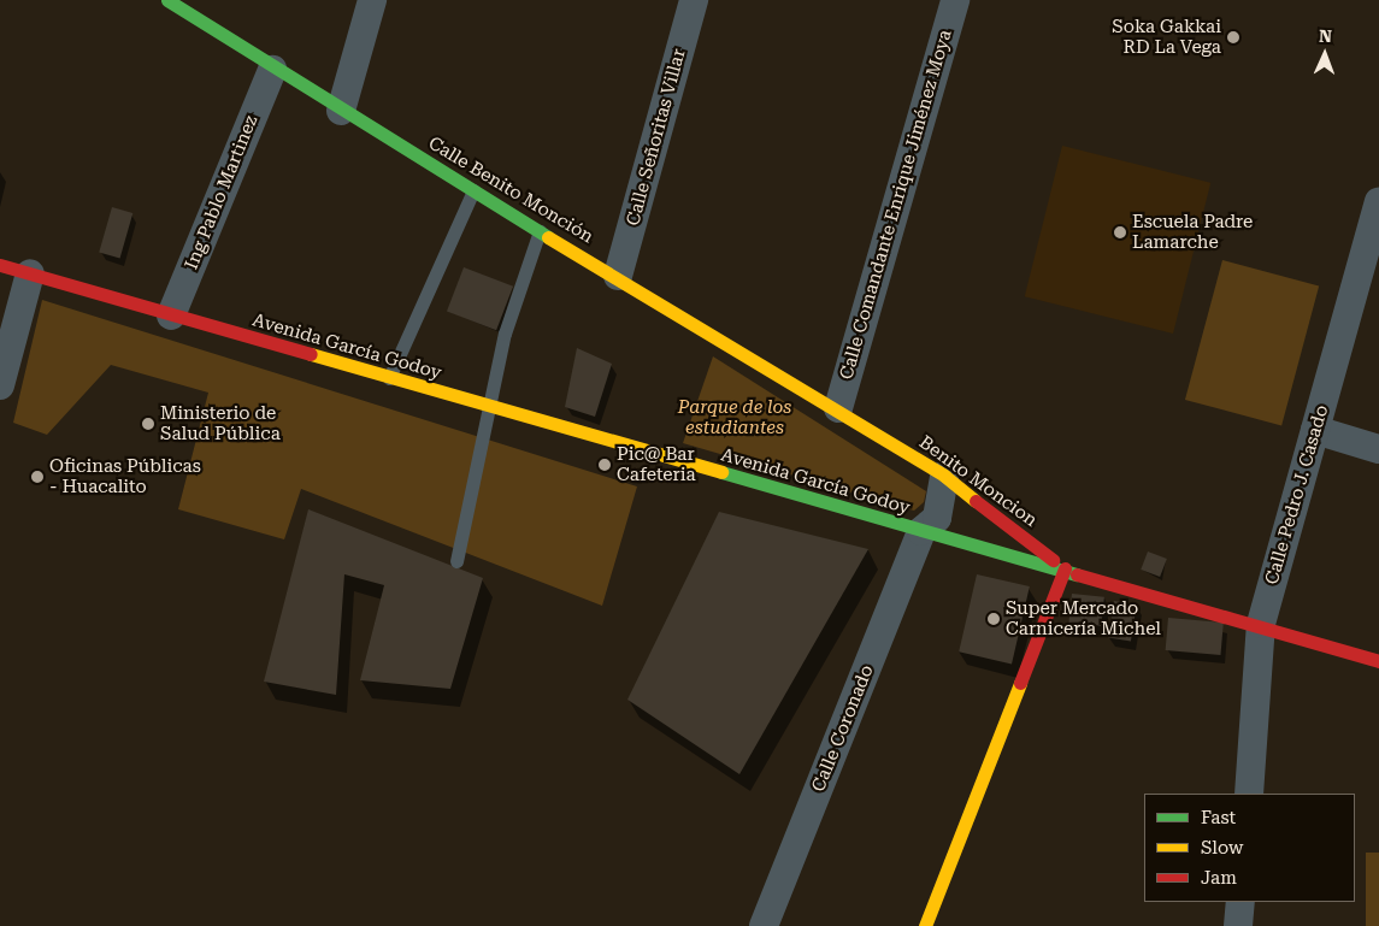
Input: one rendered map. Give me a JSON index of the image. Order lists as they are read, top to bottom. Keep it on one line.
{"streets":{"street":["Calle Señoritas Villar","Calle Benito Monción","Ing Pablo Martinez","Calle Comandante Enrique Jiménez Moya","Avenida García Godoy","Benito Moncion","Calle Pedro J. Casado","Calle Coronado"]},"crossings":[["Calle Señoritas Villar","Calle Benito Monción"],["Calle Benito Monción","Ing Pablo Martinez"],["Calle Benito Monción","Calle Comandante Enrique Jiménez Moya"],["Calle Benito Monción","Benito Moncion"],["Ing Pablo Martinez","Avenida García Godoy"],["Calle Comandante Enrique Jiménez Moya","Benito Moncion"],["Avenida García Godoy","Benito Moncion"],["Avenida García Godoy","Calle Pedro J. Casado"],["Avenida García Godoy","Calle Coronado"],["Benito Moncion","Calle Coronado"]],"parks":["Parque de los estudiantes"],"places":["Soka Gakkai RD La Vega","Escuela Padre Lamarche","Ministerio de Salud Pública","Pic@ Bar Cafeteria","Oficinas Públicas - Huacalito","Super Mercado Carnicería Michel"],"legend":["Fast","Slow","Jam"],"north":"top"}
